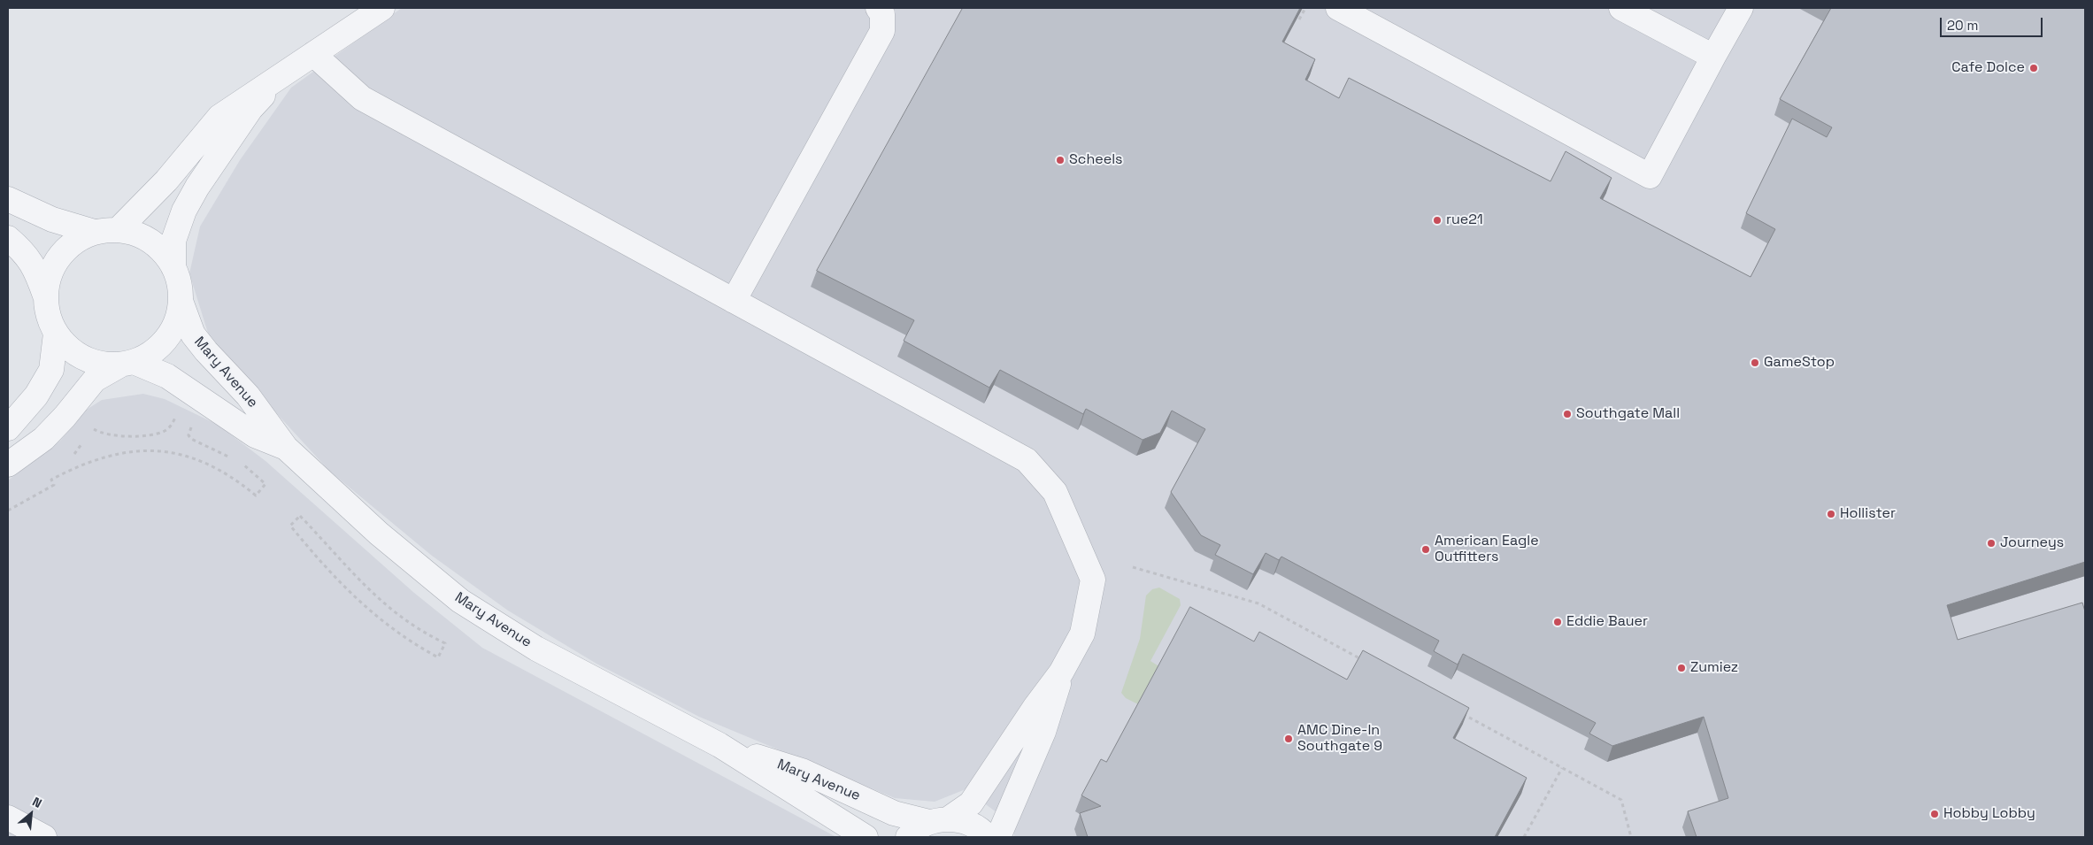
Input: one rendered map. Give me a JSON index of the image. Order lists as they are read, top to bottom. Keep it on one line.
{"streets":{"street":["Mary Avenue"]},"places":["Cafe Dolce","Scheels","rue21","GameStop","Southgate Mall","Hollister","Journeys","American Eagle Outfitters","Eddie Bauer","Zumiez","AMC Dine-In Southgate 9","Hobby Lobby"],"scale_bar":"20 m","north":"top right"}
